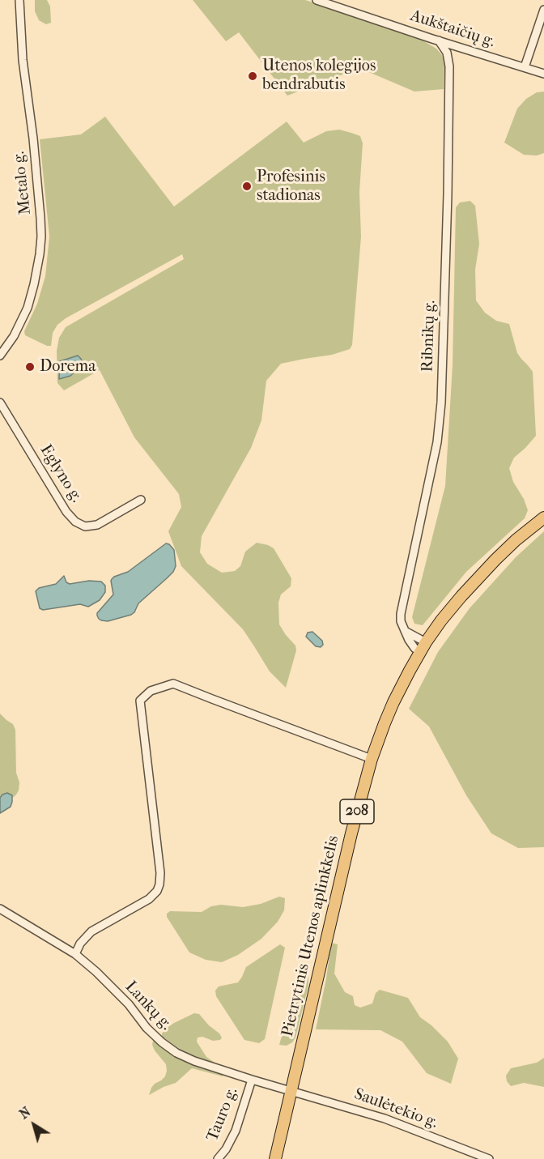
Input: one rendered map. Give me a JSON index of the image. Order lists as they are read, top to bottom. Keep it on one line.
{"streets":{"highway":["208","Pietrytinis Utenos aplinkkelis"],"street":["Aukštaičių g.","Metalo g.","Ribnikų g.","Eglyno g.","Lankų g.","Saulėtekio g.","Tauro g."]},"crossings":[["Aukštaičių g.","Ribnikų g."],["Pietrytinis Utenos aplinkkelis","Lankų g."],["Pietrytinis Utenos aplinkkelis","Saulėtekio g."],["Lankų g.","Saulėtekio g."],["Lankų g.","Tauro g."]],"places":["Utenos kolegijos bendrabutis","Profesinis stadionas","Dorema"],"north":"top left"}
